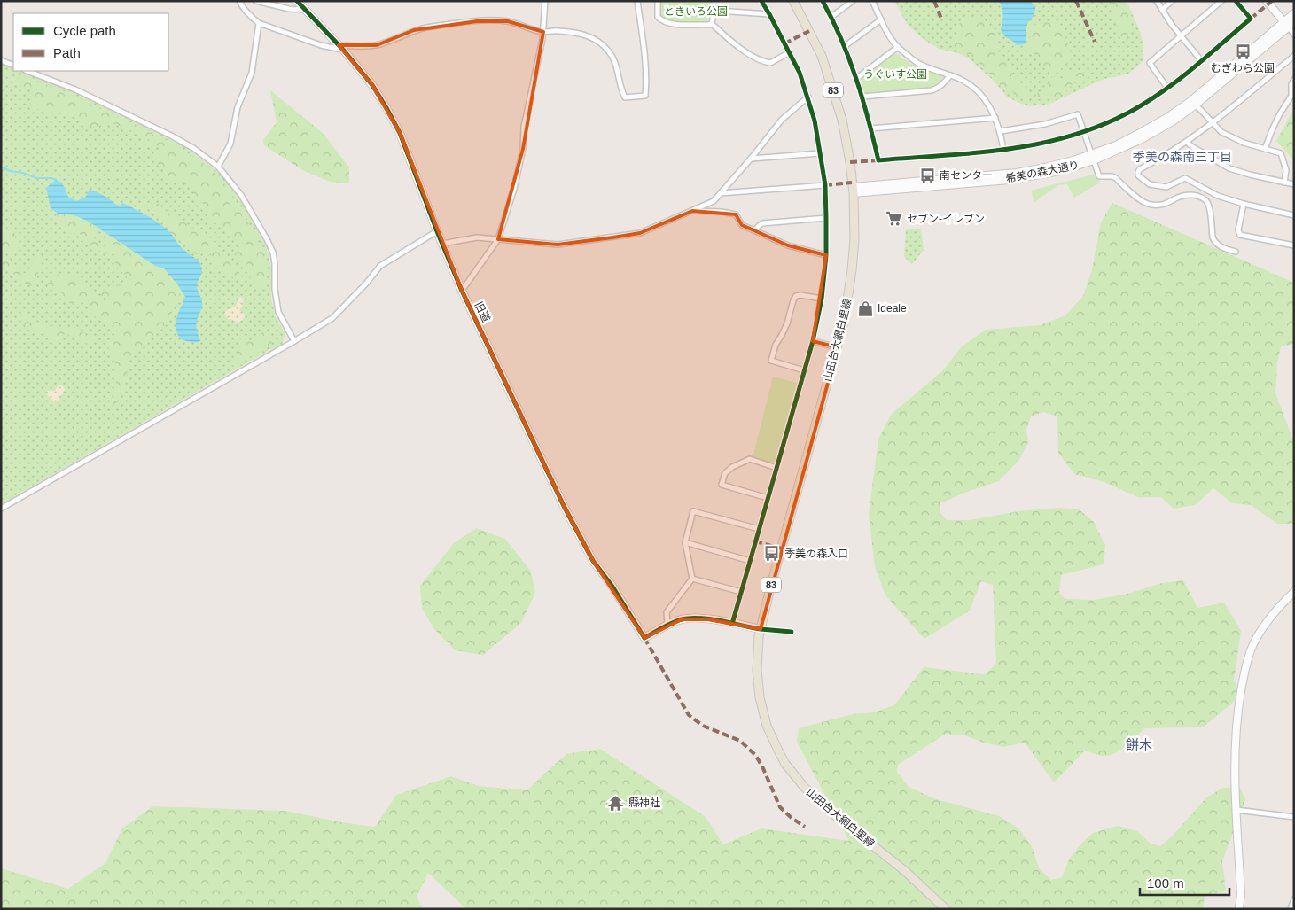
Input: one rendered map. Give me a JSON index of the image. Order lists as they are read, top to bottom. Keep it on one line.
{"streets":{"main road":["83","山田台大網白里線"],"street":["希美の森大通り","旧道"]},"crossings":[["希美の森大通り","山田台大網白里線"]],"districts":["季美の森南三丁目","餅木"],"parks":["ときいろ公園","うぐいす公園"],"places":{"bus stop":["むぎわら公園","南センター","季美の森入口"],"supermarket":["セブン-イレブン"],"shop":["Ideale"],"temple":["縣神社"]},"legend":["Cycle path","Path"],"scale_bar":"100 m"}
